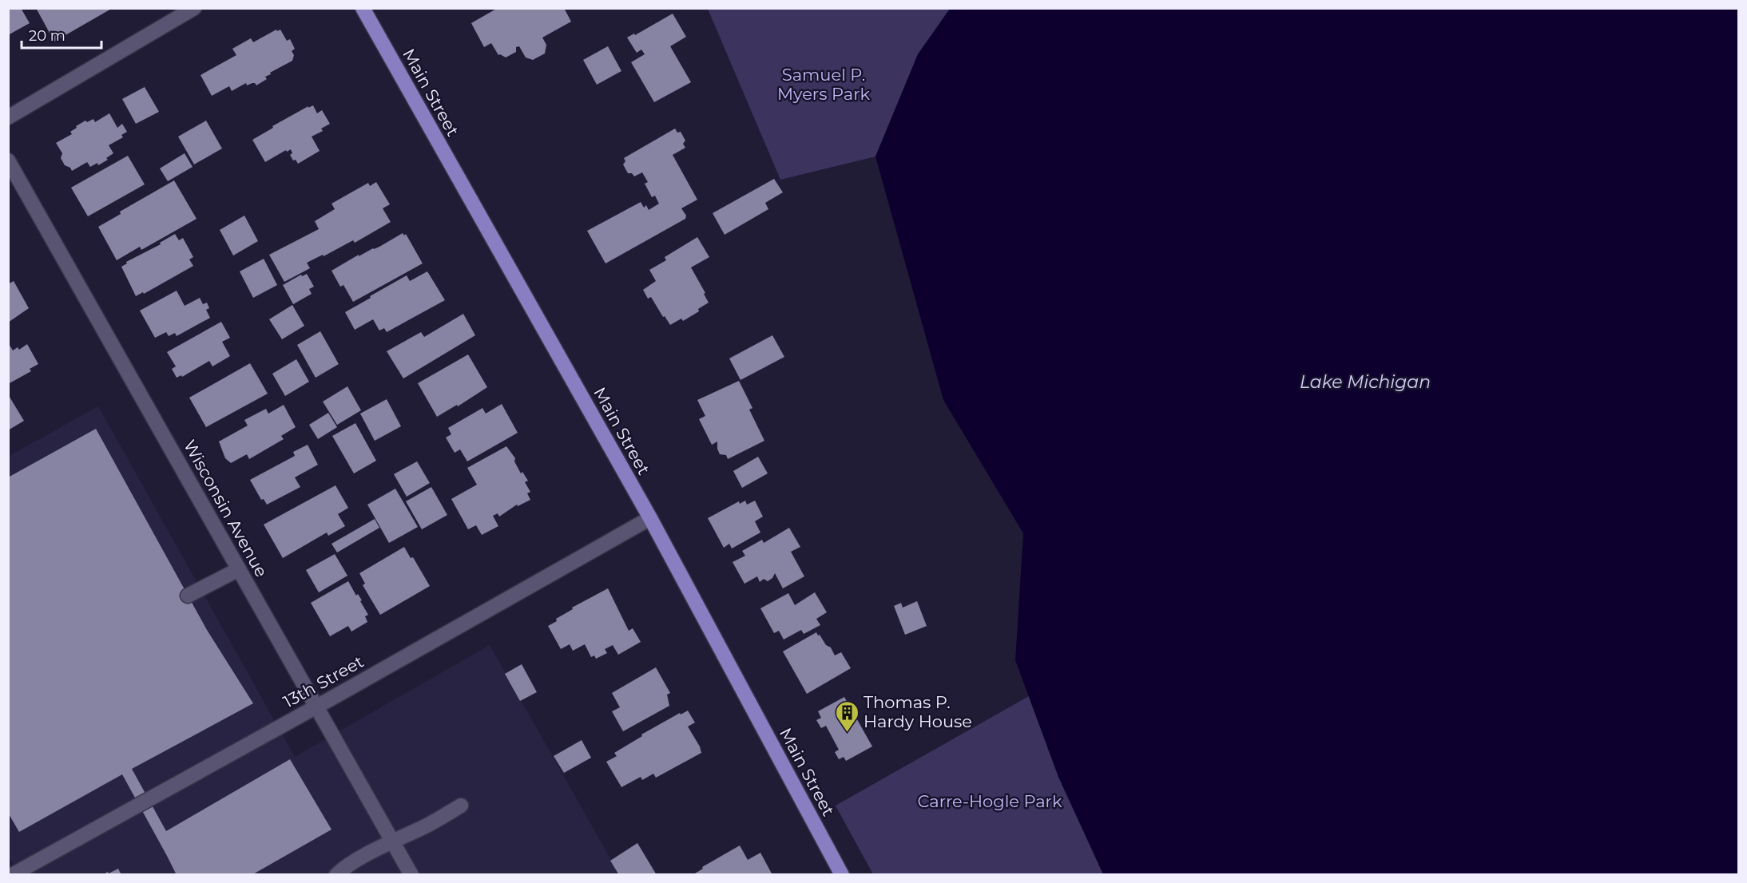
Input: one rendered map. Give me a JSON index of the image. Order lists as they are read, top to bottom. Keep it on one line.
{"streets":{"main road":["Main Street"],"street":["Wisconsin Avenue","13th Street"]},"crossings":[["Main Street","13th Street"],["Wisconsin Avenue","13th Street"]],"water":["Lake Michigan"],"parks":["Samuel P. Myers Park","Carre-Hogle Park"],"places":{"building":["Thomas P. Hardy House"]},"scale_bar":"20 m"}
